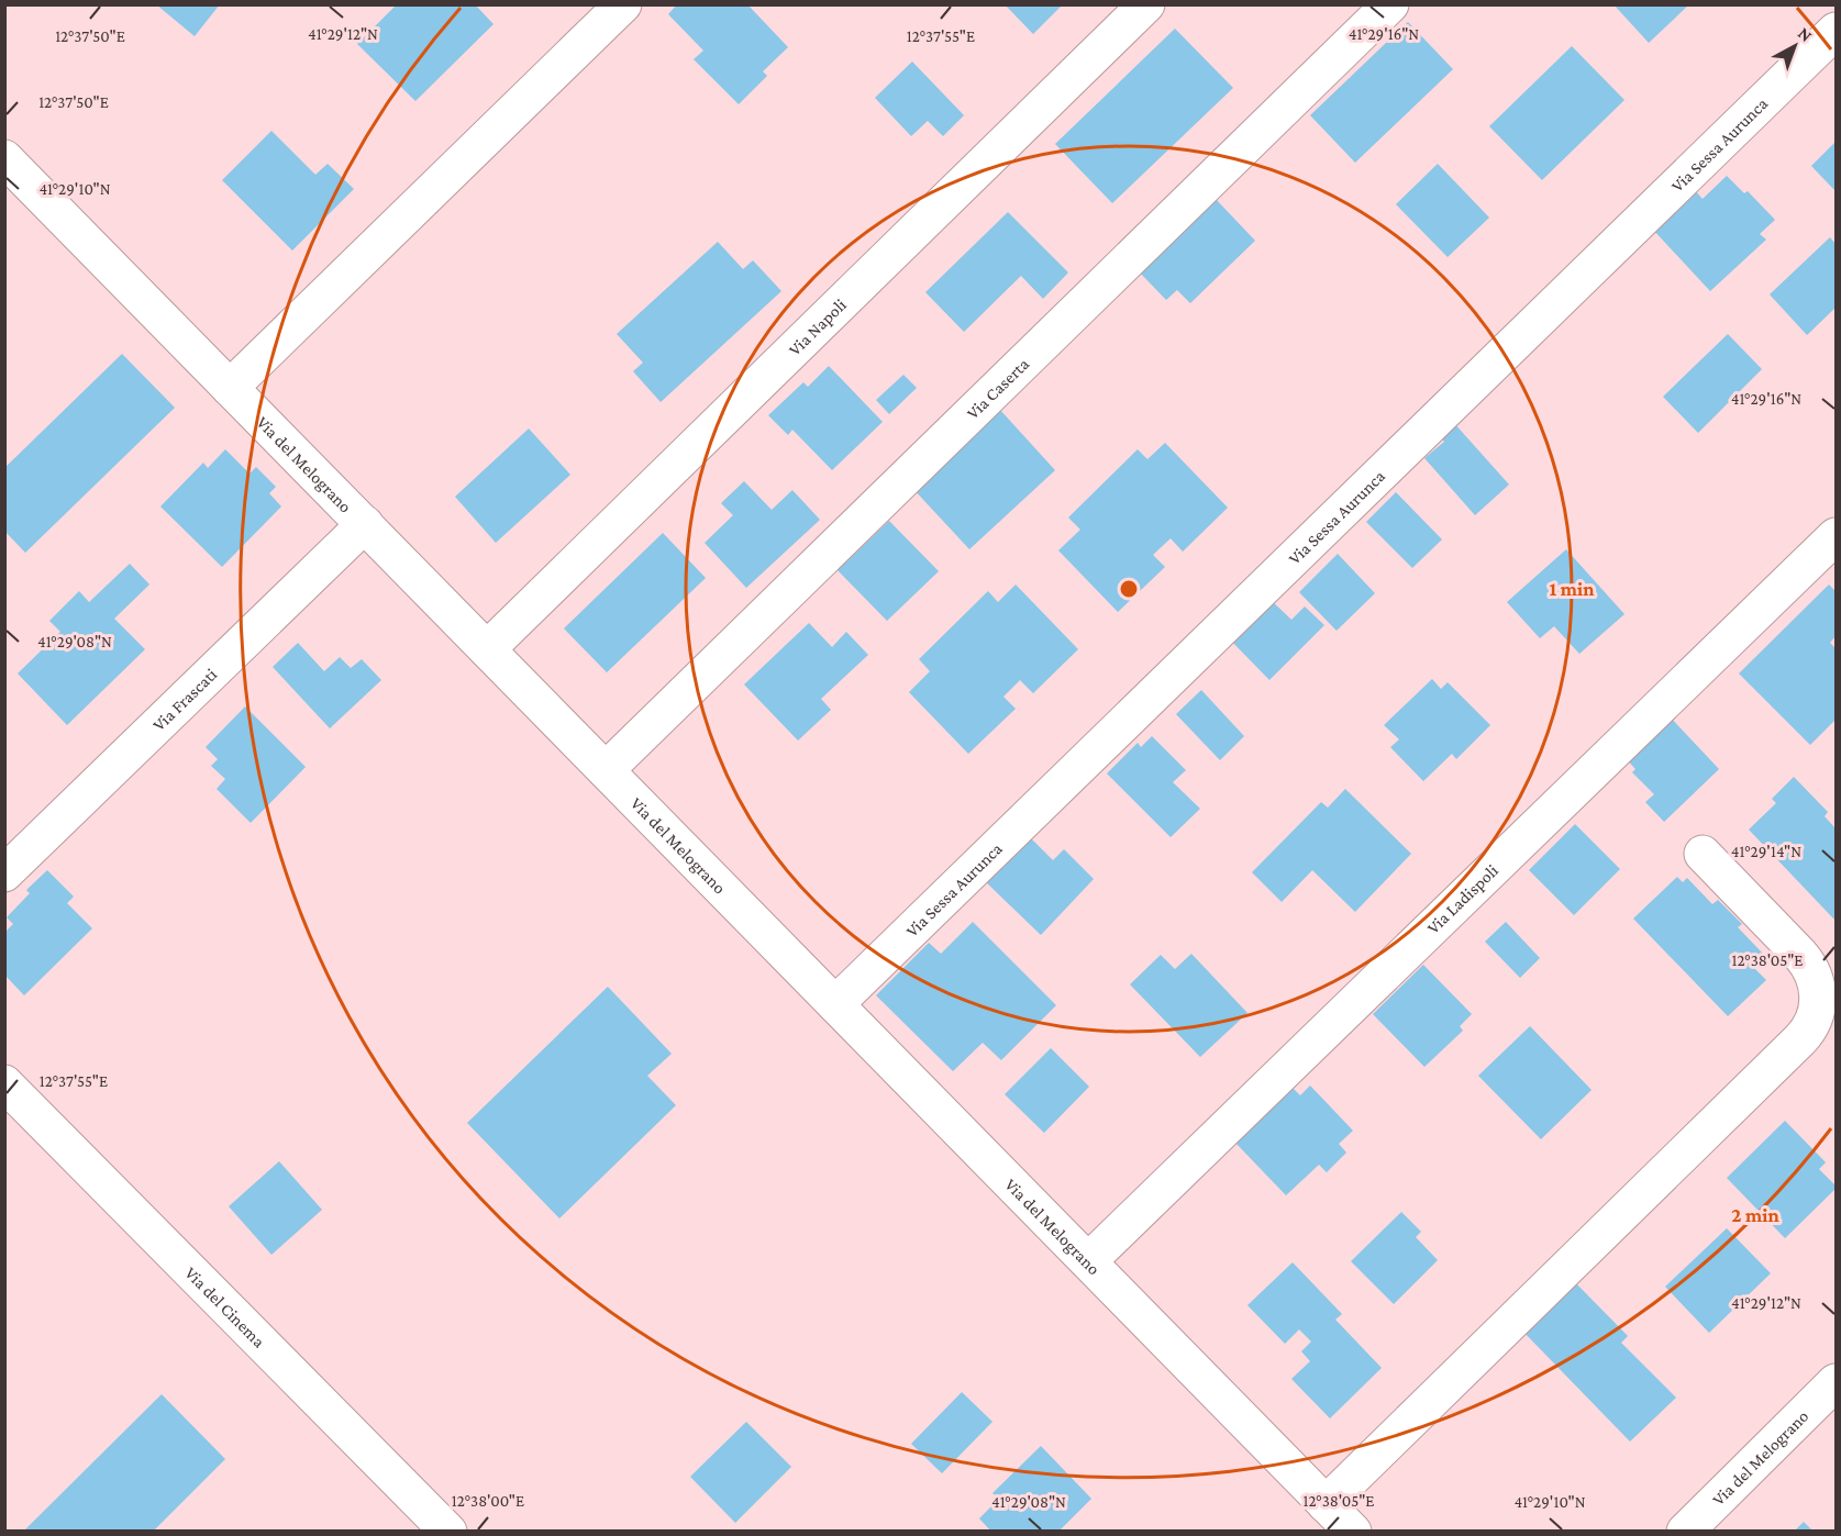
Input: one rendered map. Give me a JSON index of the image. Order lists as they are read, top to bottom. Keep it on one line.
{"streets":{"street":["Via Sessa Aurunca","Via Napoli","Via Caserta","Via del Melograno","Via Frascati","Via Ladispoli","Via del Cinema"]},"crossings":[["Via Sessa Aurunca","Via del Melograno"],["Via Napoli","Via del Melograno"],["Via Caserta","Via del Melograno"],["Via del Melograno","Via Frascati"],["Via del Melograno","Via Ladispoli"]],"north":"top right","coordinates":["41°29'12\"N","41°29'16\"N","12°37'50\"E","12°37'55\"E","41°29'10\"N","41°29'08\"N","41°29'14\"N","12°38'05\"E","12°38'00\"E"],"rings":["1 min","2 min"]}
